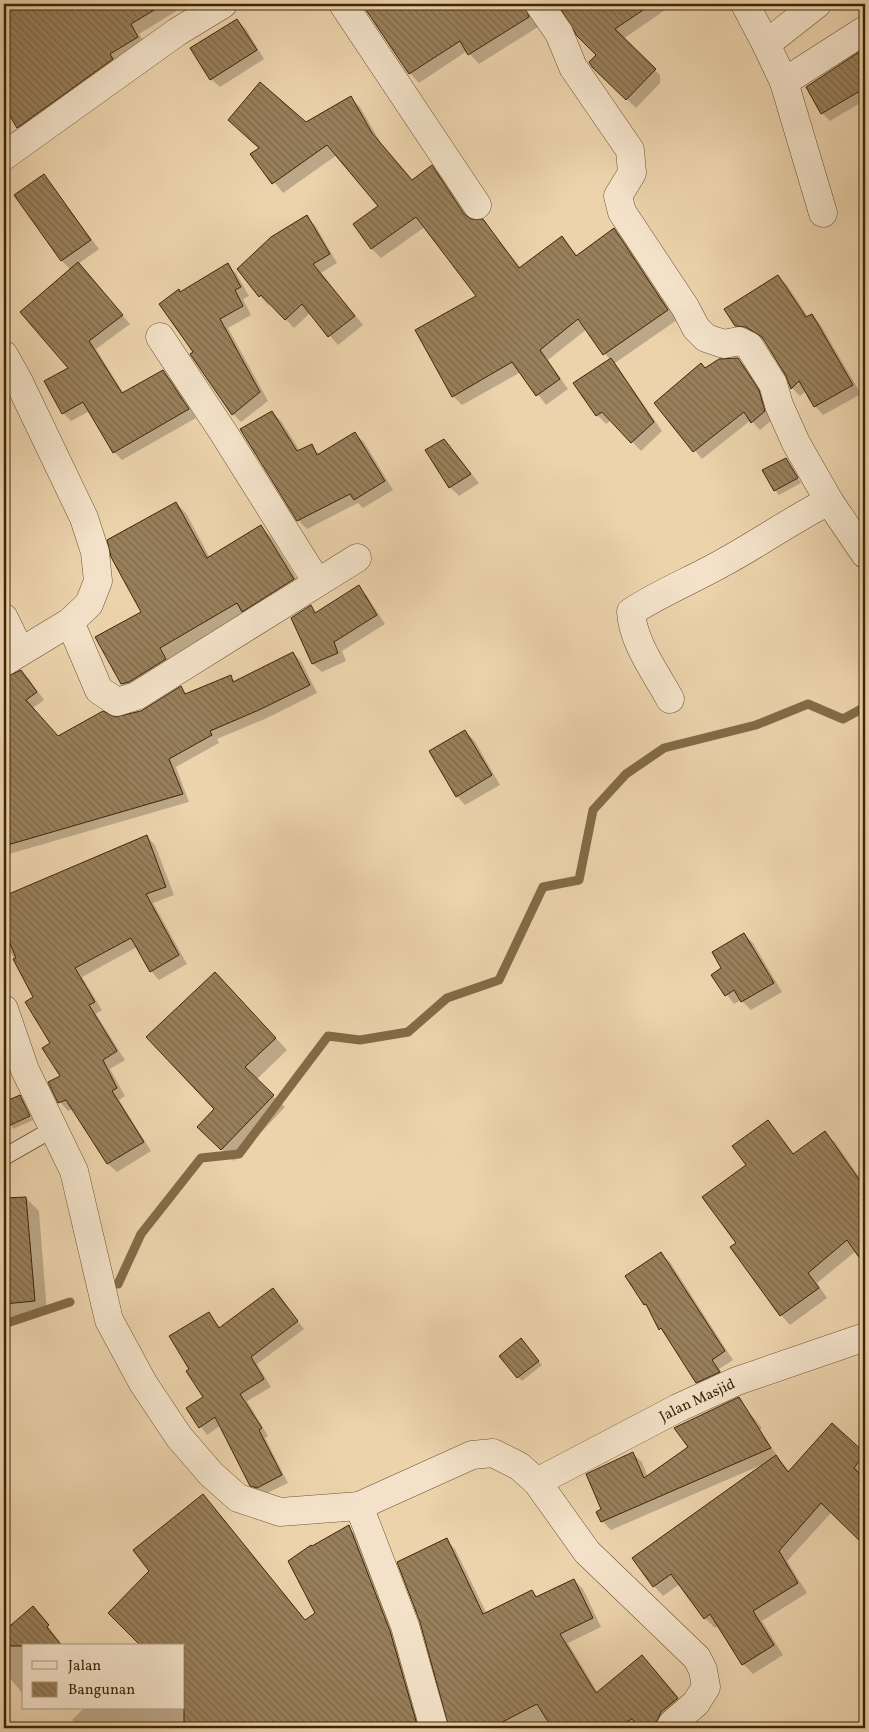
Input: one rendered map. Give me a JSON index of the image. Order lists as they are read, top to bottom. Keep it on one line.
{"streets":{"street":["Jalan Masjid"]},"legend":["Jalan","Bangunan"]}
